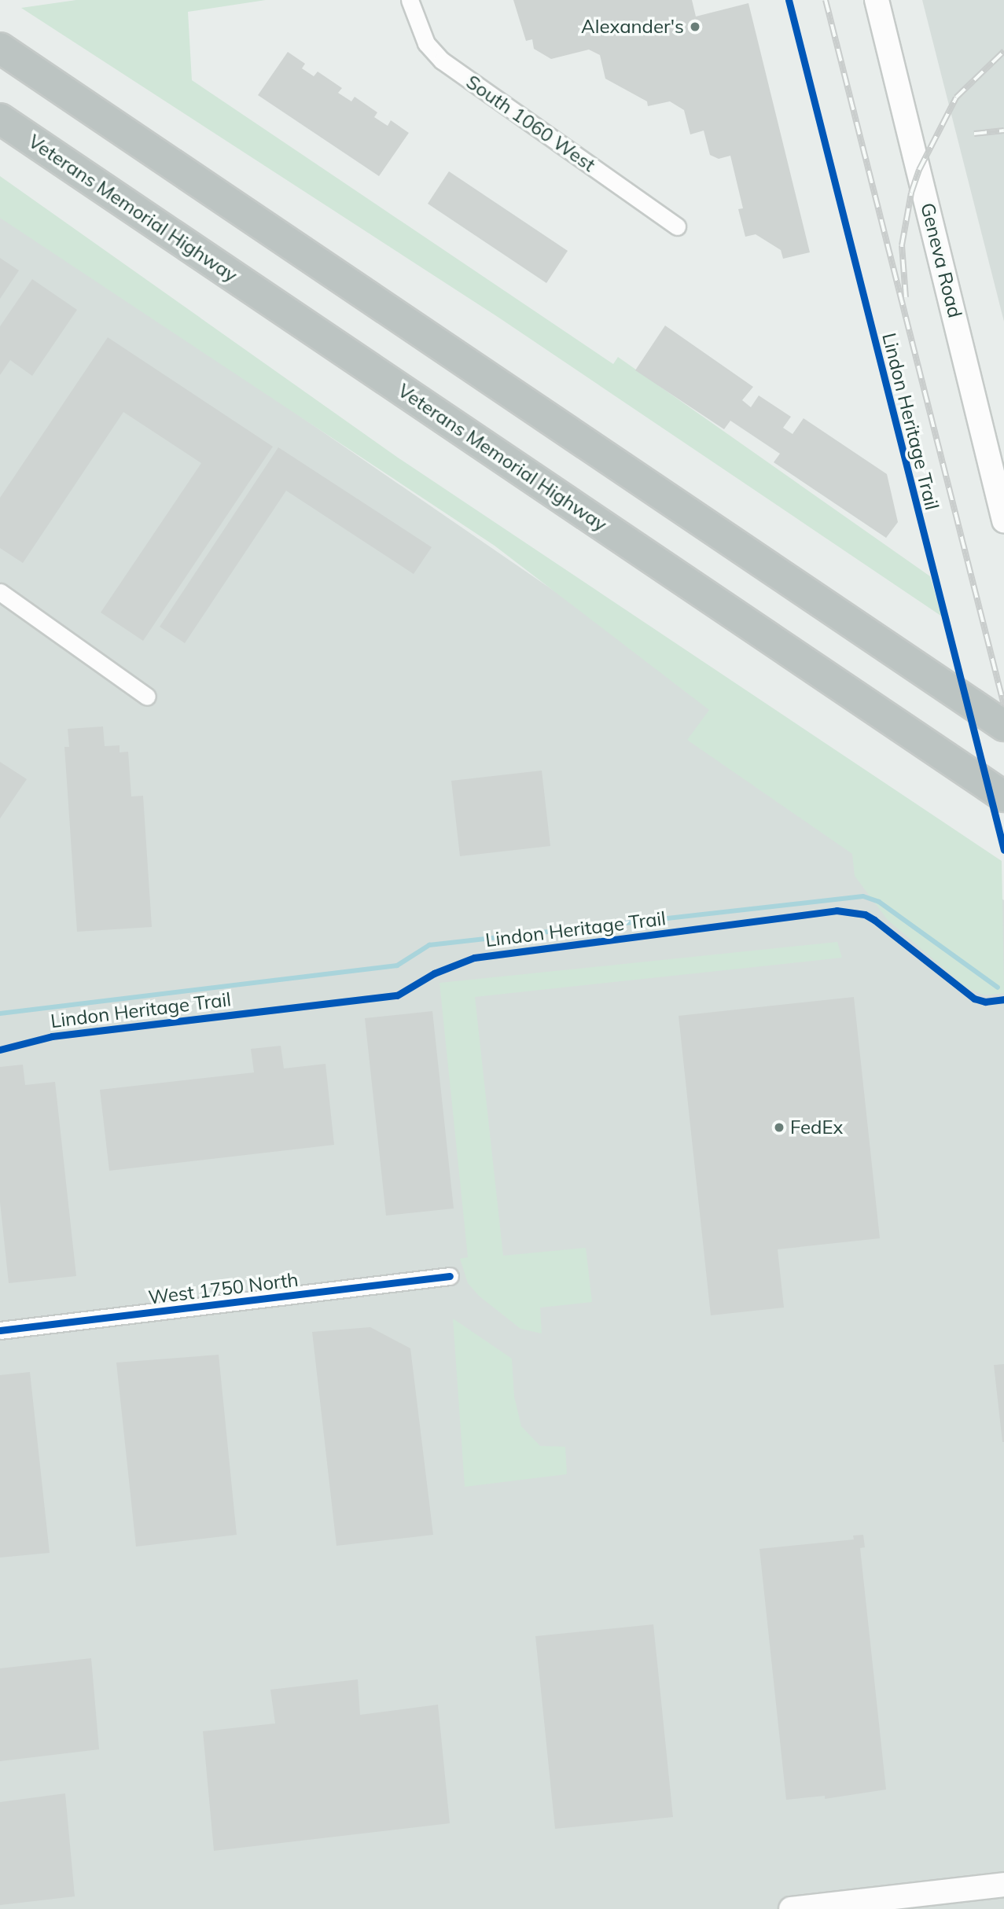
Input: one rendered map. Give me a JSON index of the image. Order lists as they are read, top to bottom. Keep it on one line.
{"streets":{"highway":["Veterans Memorial Highway"],"main road":["Geneva Road"],"street":["South 1060 West","West 1750 North"],"cycle path":["Lindon Heritage Trail"]},"places":["Alexander's","FedEx"]}
